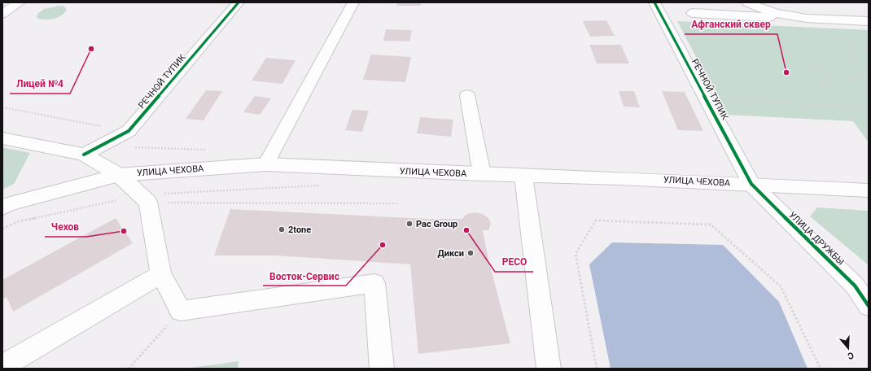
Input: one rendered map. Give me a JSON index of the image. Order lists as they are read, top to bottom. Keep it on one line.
{"streets":{"street":["РЕЧНОЙ ТУПИК","УЛИЦА ЧЕХОВА","УЛИЦА ДРУЖБЫ"]},"crossings":[["РЕЧНОЙ ТУПИК","УЛИЦА ЧЕХОВА"],["РЕЧНОЙ ТУПИК","УЛИЦА ДРУЖБЫ"],["УЛИЦА ЧЕХОВА","УЛИЦА ДРУЖБЫ"]],"places":["Лицей №4","Афганский сквер","Pac Group","2tone","РЕСО","Чехов","Восток-Сервис","Дикси"],"north":"bottom"}
